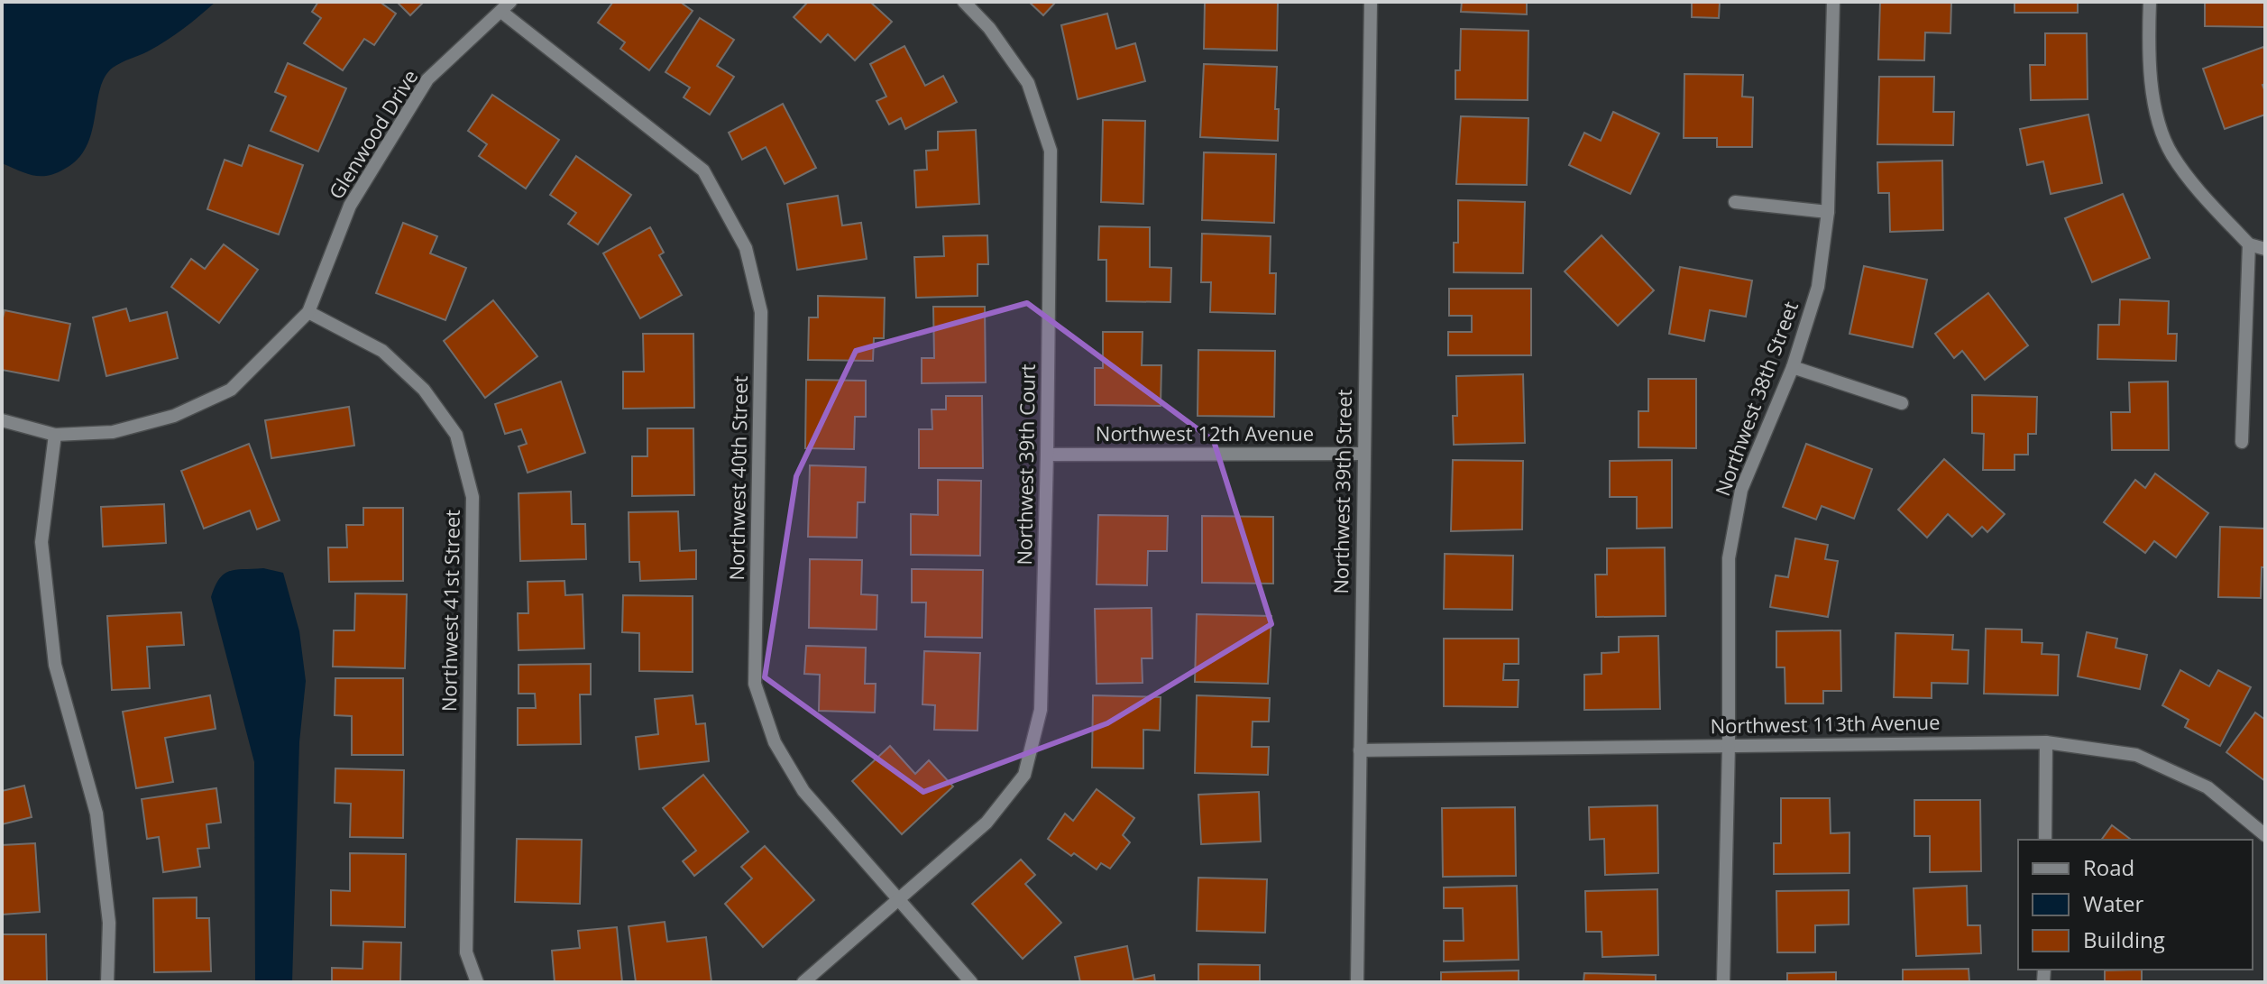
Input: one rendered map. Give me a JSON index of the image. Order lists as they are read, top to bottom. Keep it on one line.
{"streets":{"street":["Glenwood Drive","Northwest 38th Street","Northwest 12th Avenue","Northwest 39th Court","Northwest 40th Street","Northwest 39th Street","Northwest 41st Street","Northwest 113th Avenue"]},"crossings":[["Glenwood Drive","Northwest 40th Street"],["Glenwood Drive","Northwest 41st Street"],["Northwest 38th Street","Northwest 113th Avenue"],["Northwest 12th Avenue","Northwest 39th Court"],["Northwest 12th Avenue","Northwest 39th Street"],["Northwest 39th Court","Northwest 40th Street"],["Northwest 39th Street","Northwest 113th Avenue"]],"legend":["Road","Water","Building"]}
